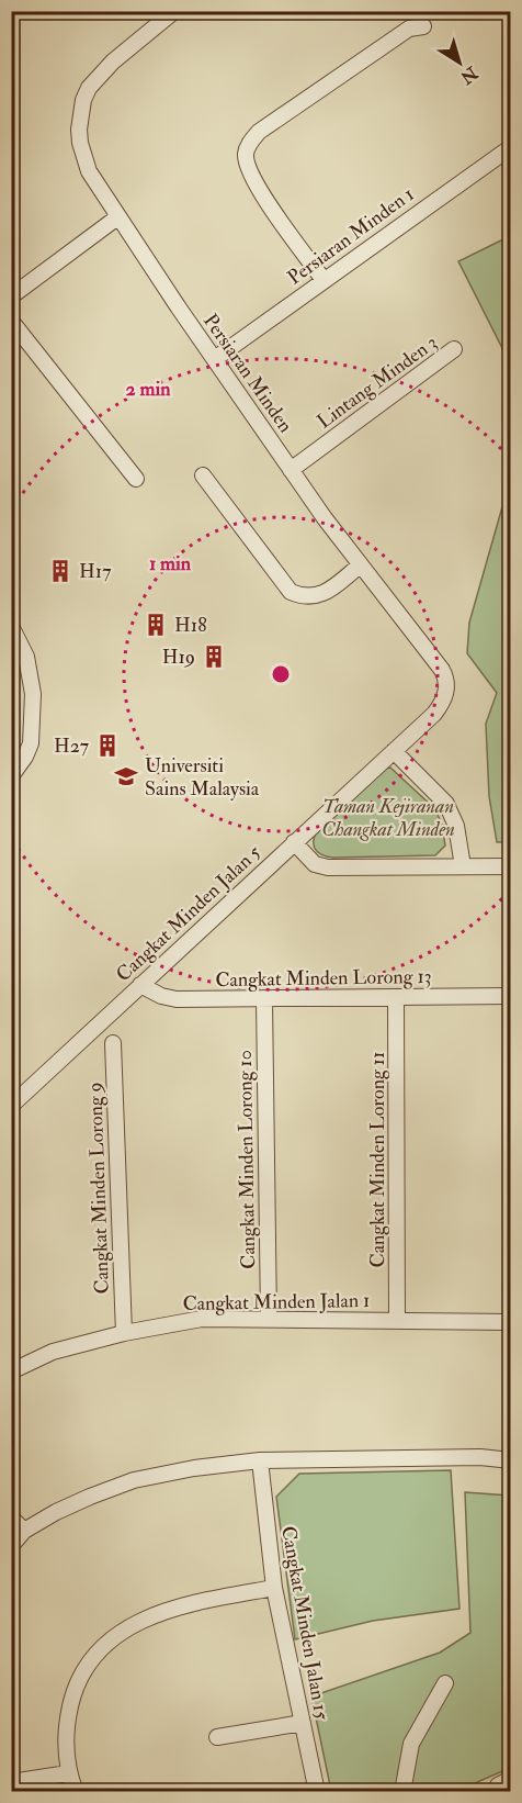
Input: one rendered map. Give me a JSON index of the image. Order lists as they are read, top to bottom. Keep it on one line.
{"streets":{"street":["Persiaran Minden 1","Persiaran Minden","Lintang Minden 3","Cangkat Minden Jalan 5","Cangkat Minden Lorong 13","Cangkat Minden Lorong 10","Cangkat Minden Lorong 11","Cangkat Minden Lorong 9","Cangkat Minden Jalan 1","Cangkat Minden Jalan 15"]},"crossings":[["Persiaran Minden 1","Persiaran Minden"],["Persiaran Minden","Lintang Minden 3"],["Persiaran Minden","Cangkat Minden Jalan 5"],["Cangkat Minden Jalan 5","Cangkat Minden Lorong 13"],["Cangkat Minden Lorong 13","Cangkat Minden Lorong 10"],["Cangkat Minden Lorong 13","Cangkat Minden Lorong 11"],["Cangkat Minden Lorong 10","Cangkat Minden Jalan 1"],["Cangkat Minden Lorong 11","Cangkat Minden Jalan 1"],["Cangkat Minden Lorong 9","Cangkat Minden Jalan 1"]],"parks":["Taman Kejiranan Changkat Minden"],"places":{"building":["H17","H18","H19","H27"],"school or university":["Universiti Sains Malaysia"]},"north":"bottom right","rings":["2 min","1 min"]}
